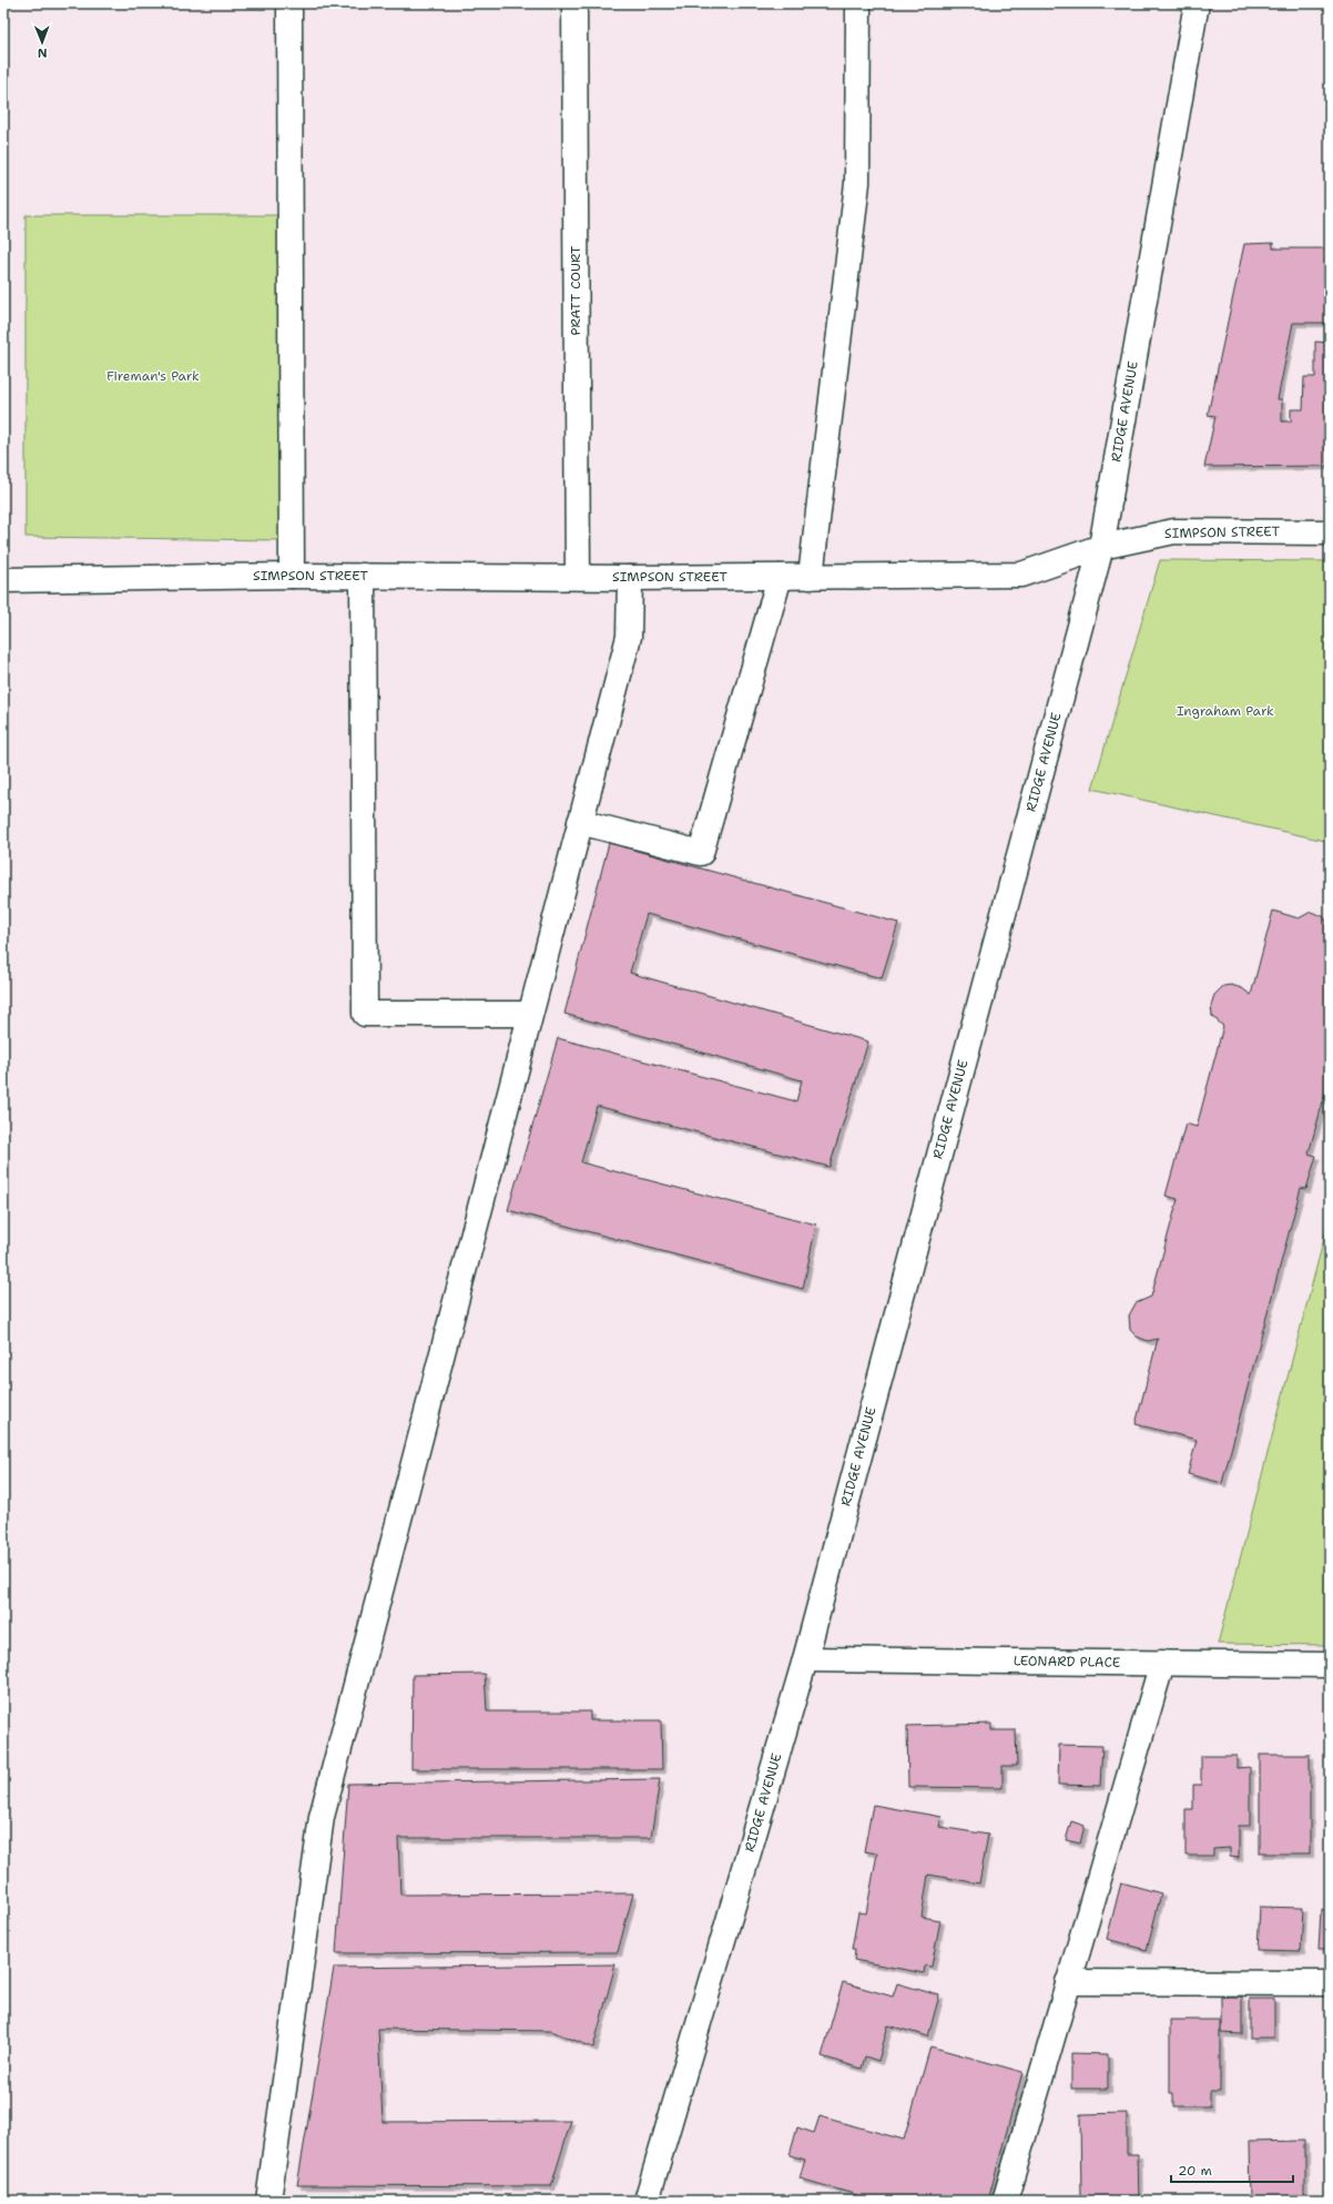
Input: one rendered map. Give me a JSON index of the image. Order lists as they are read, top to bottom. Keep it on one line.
{"streets":{"street":["PRATT COURT","RIDGE AVENUE","SIMPSON STREET","LEONARD PLACE"]},"crossings":[["PRATT COURT","SIMPSON STREET"],["RIDGE AVENUE","SIMPSON STREET"],["RIDGE AVENUE","LEONARD PLACE"]],"parks":["Fireman's Park","Ingraham Park"],"scale_bar":"20 m","north":"bottom"}
